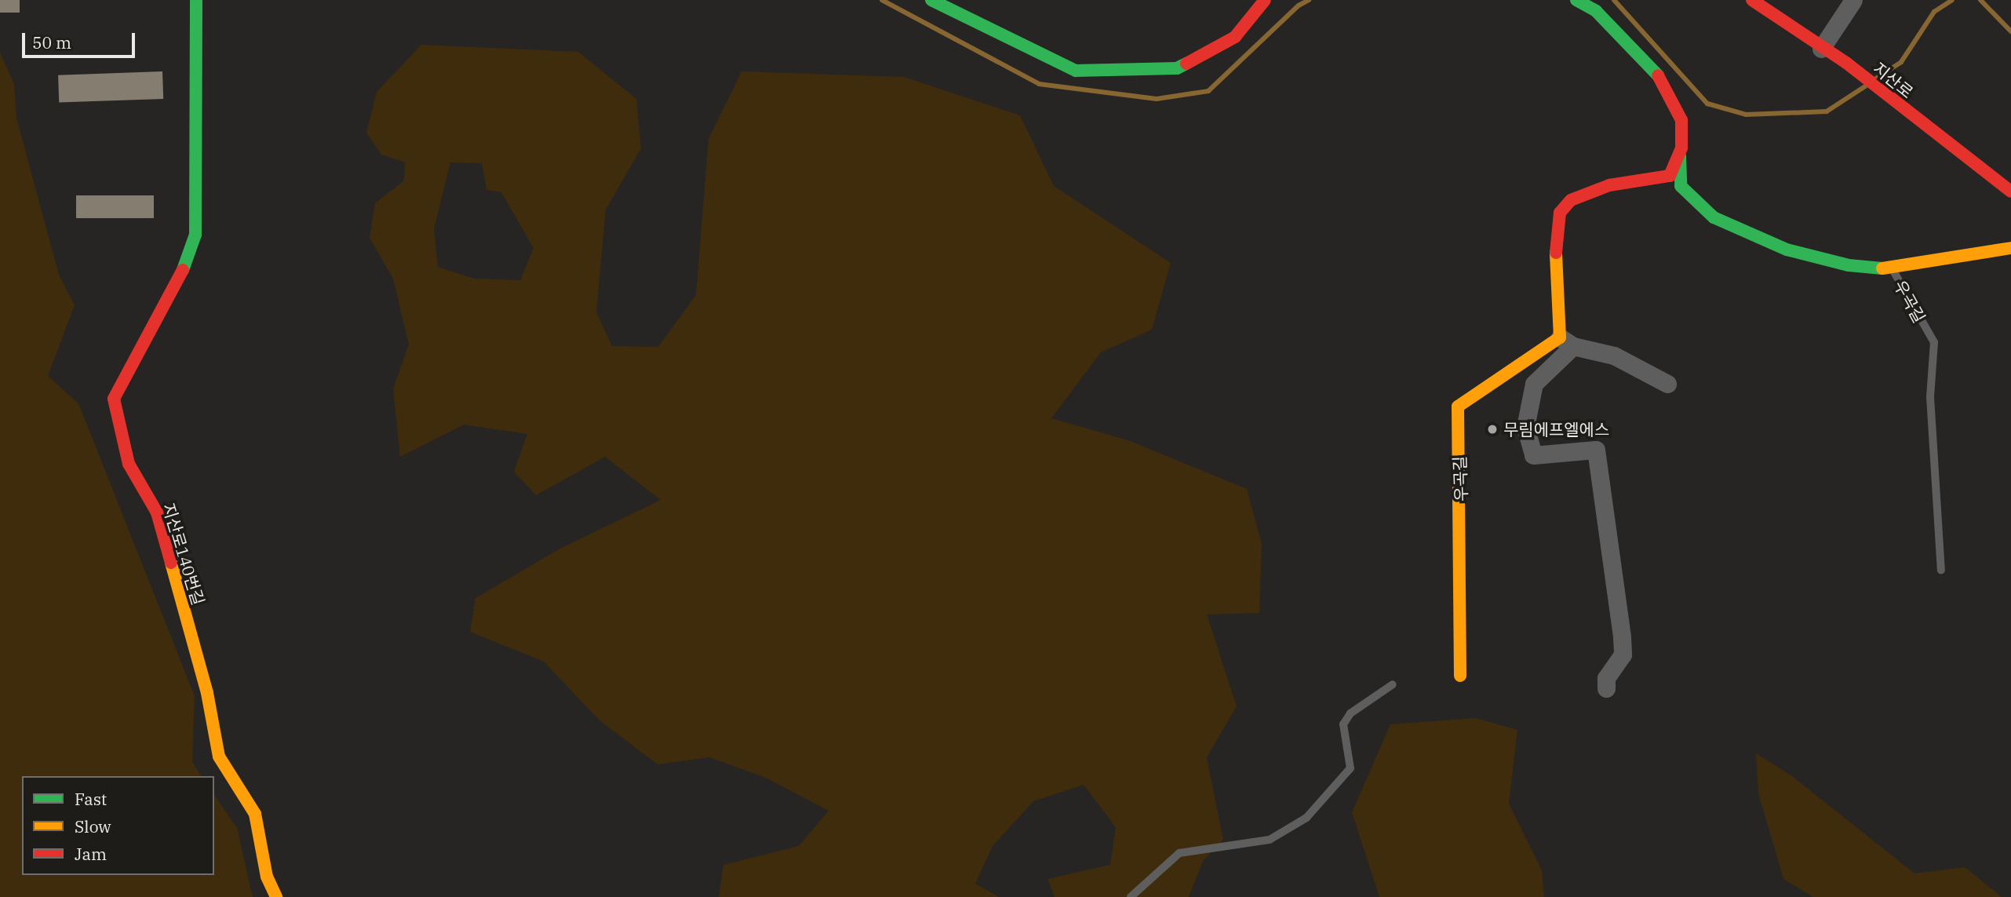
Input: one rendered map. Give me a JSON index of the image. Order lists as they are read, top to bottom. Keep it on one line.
{"streets":{"street":["지산로","우곡길","지산로140번길"]},"places":["무림에프엘에스"],"legend":["Fast","Slow","Jam"],"scale_bar":"50 m"}
